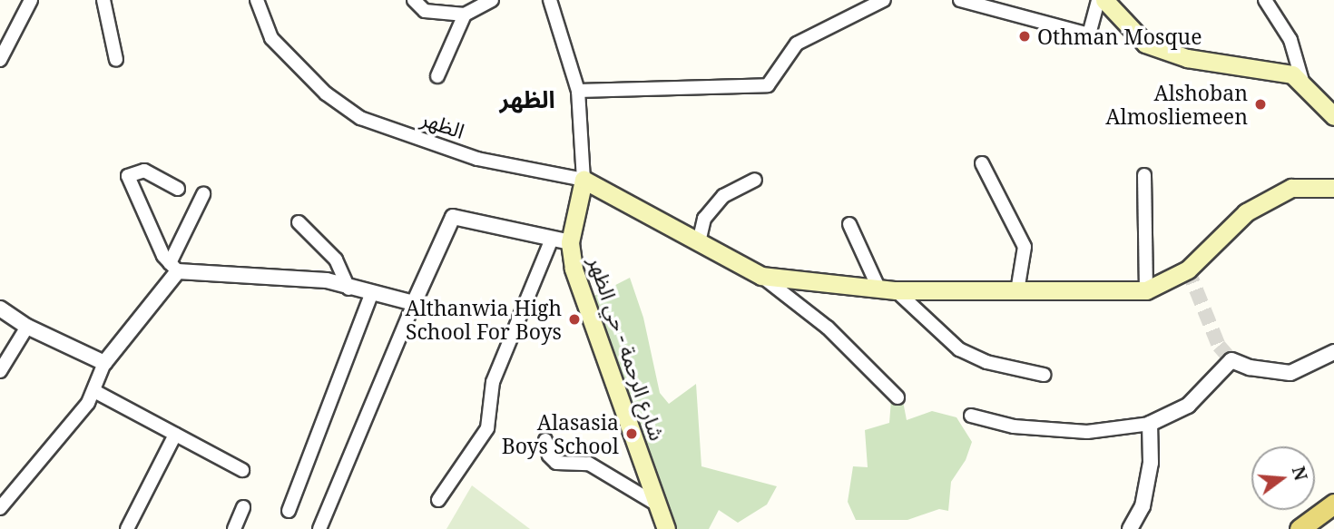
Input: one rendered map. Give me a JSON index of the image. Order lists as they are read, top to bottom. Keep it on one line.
{"streets":{"main road":["شارع الرحمة - حي الظهر"],"street":["الظهر"]},"crossings":[["الظهر","شارع الرحمة - حي الظهر"]],"districts":["الظهر"],"places":["Othman Mosque","Alshoban Almosliemeen","Althanwia High School For Boys","Alasasia Boys School"],"north":"right"}
